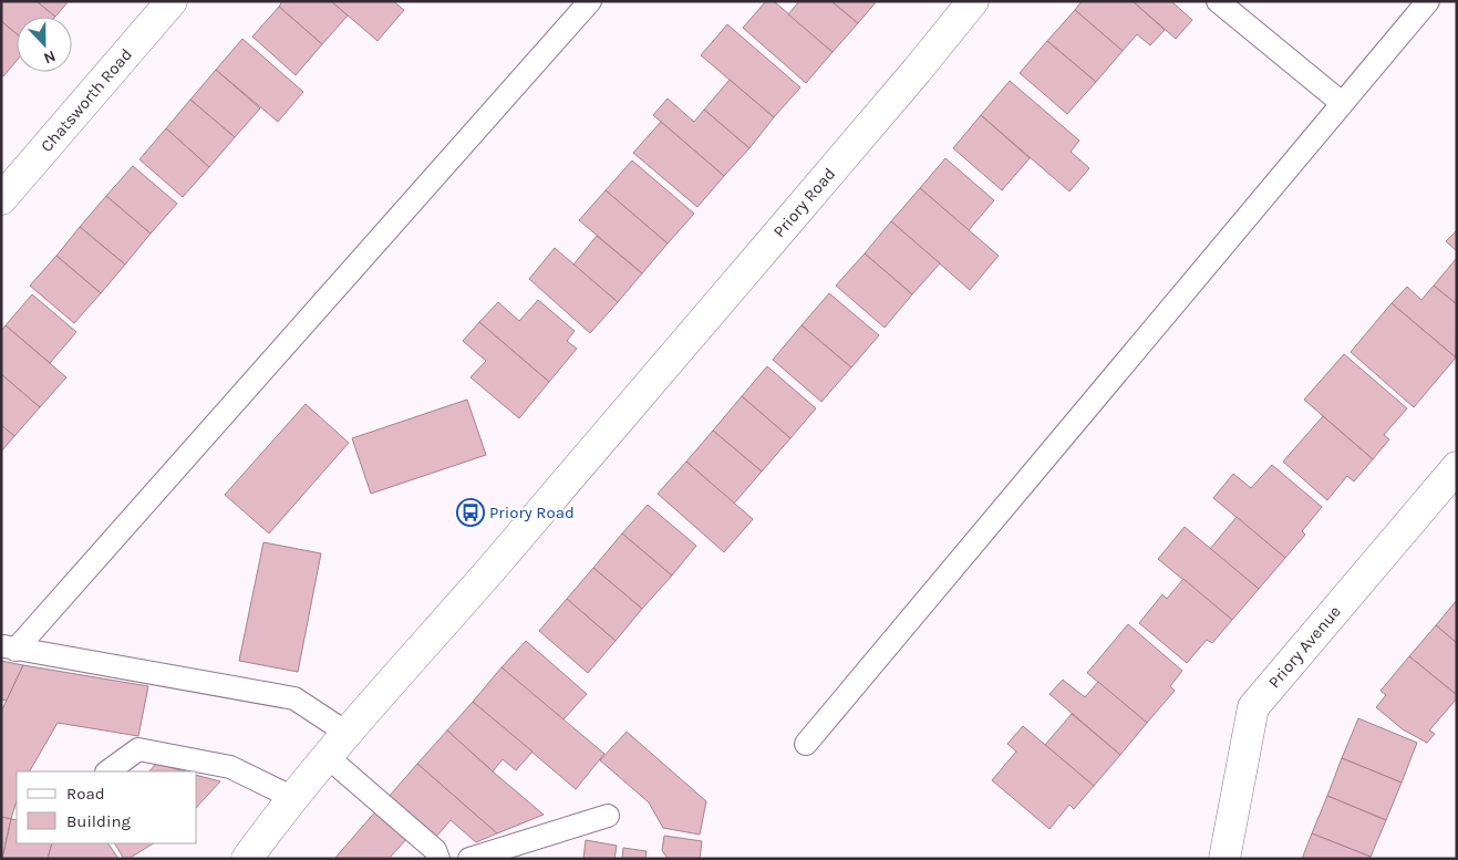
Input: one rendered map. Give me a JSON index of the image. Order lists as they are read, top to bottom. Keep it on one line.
{"streets":{"street":["Chatsworth Road","Priory Road","Priory Avenue"]},"places":{"bus stop":["Priory Road"]},"legend":["Road","Building"],"north":"bottom"}
